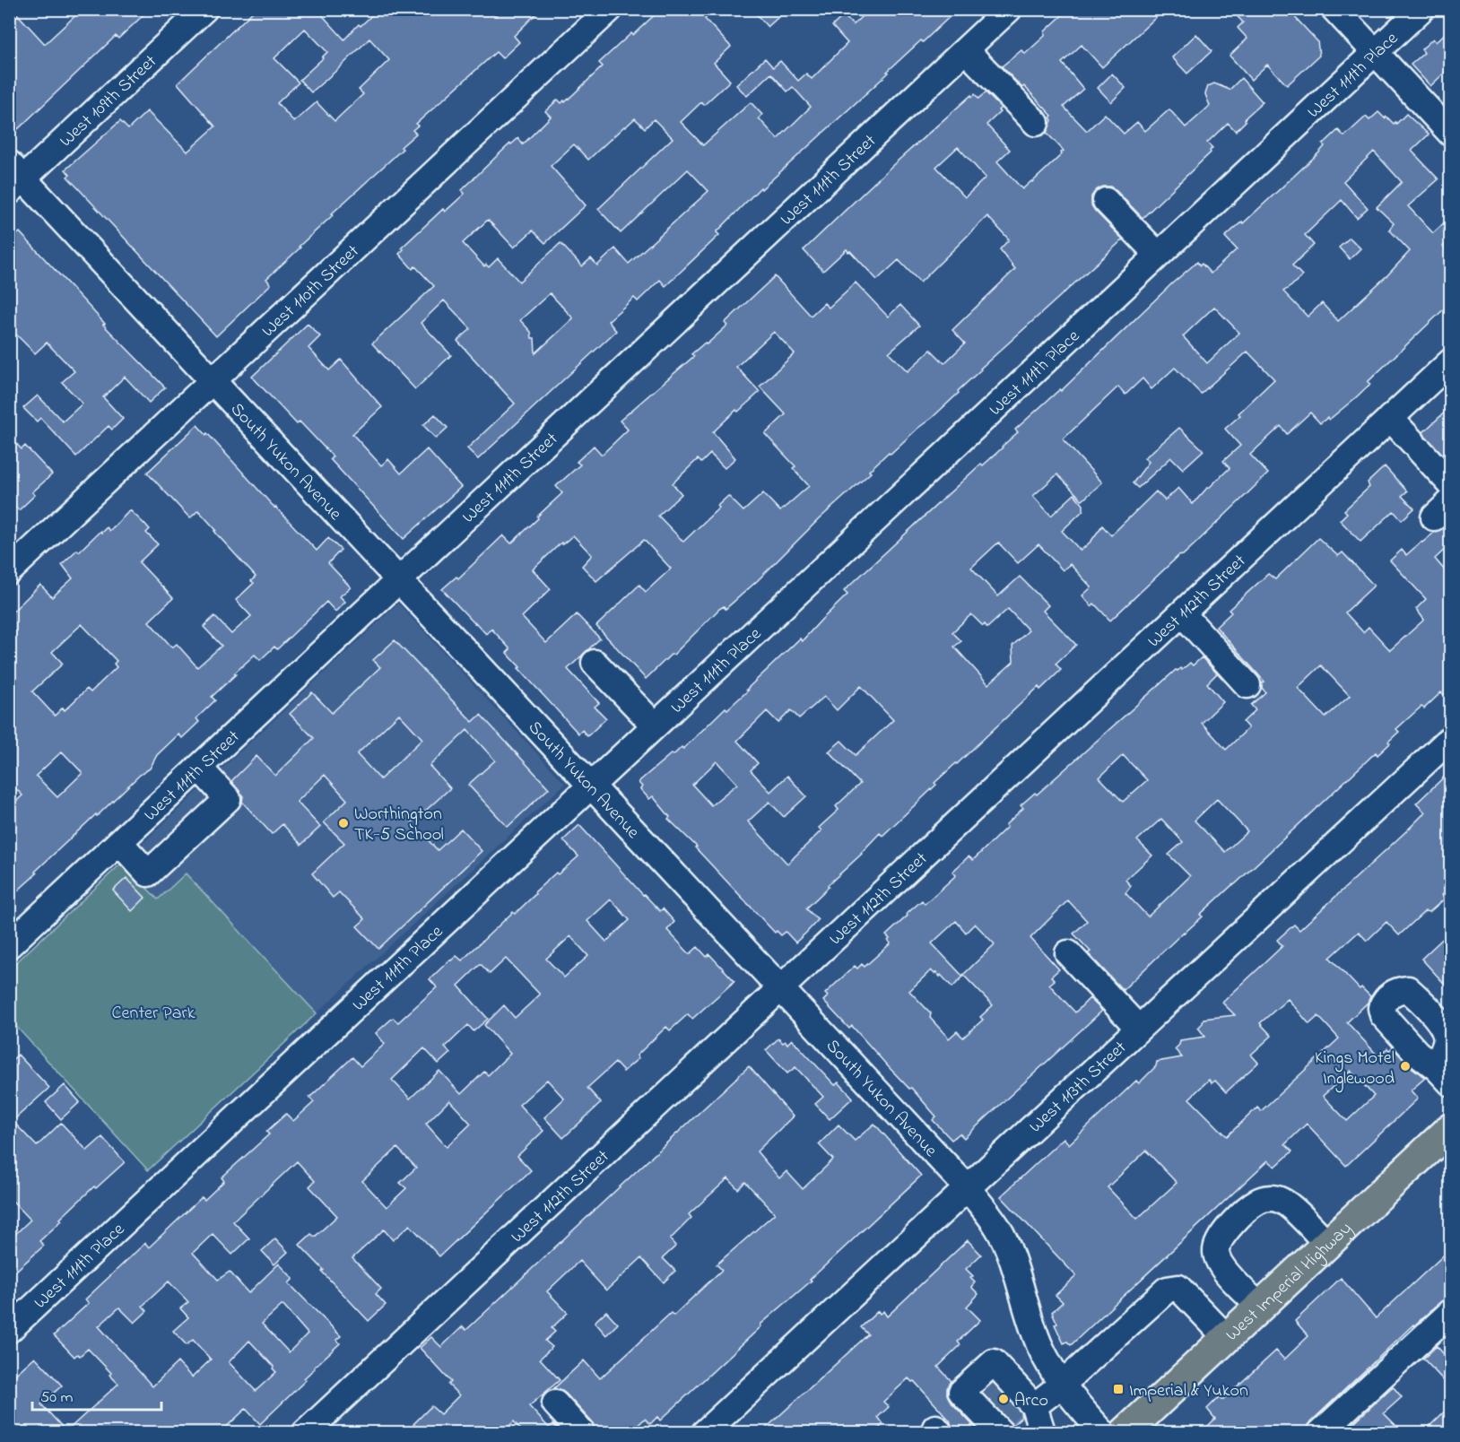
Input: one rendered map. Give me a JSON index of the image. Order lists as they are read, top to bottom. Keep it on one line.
{"streets":{"main road":["West Imperial Highway"],"street":["West 111th Place","West 109th Street","West 111th Street","West 110th Street","South Yukon Avenue","West 112th Street","West 113th Street"]},"crossings":[["West 111th Place","South Yukon Avenue"],["West 109th Street","South Yukon Avenue"],["West 111th Street","South Yukon Avenue"],["West 110th Street","South Yukon Avenue"],["South Yukon Avenue","West 112th Street"],["South Yukon Avenue","West 113th Street"]],"parks":["Center Park"],"places":{"other":["Worthington TK-5 School","Kings Motel Inglewood","Arco"],"transit":["Imperial & Yukon"]},"scale_bar":"50 m"}
